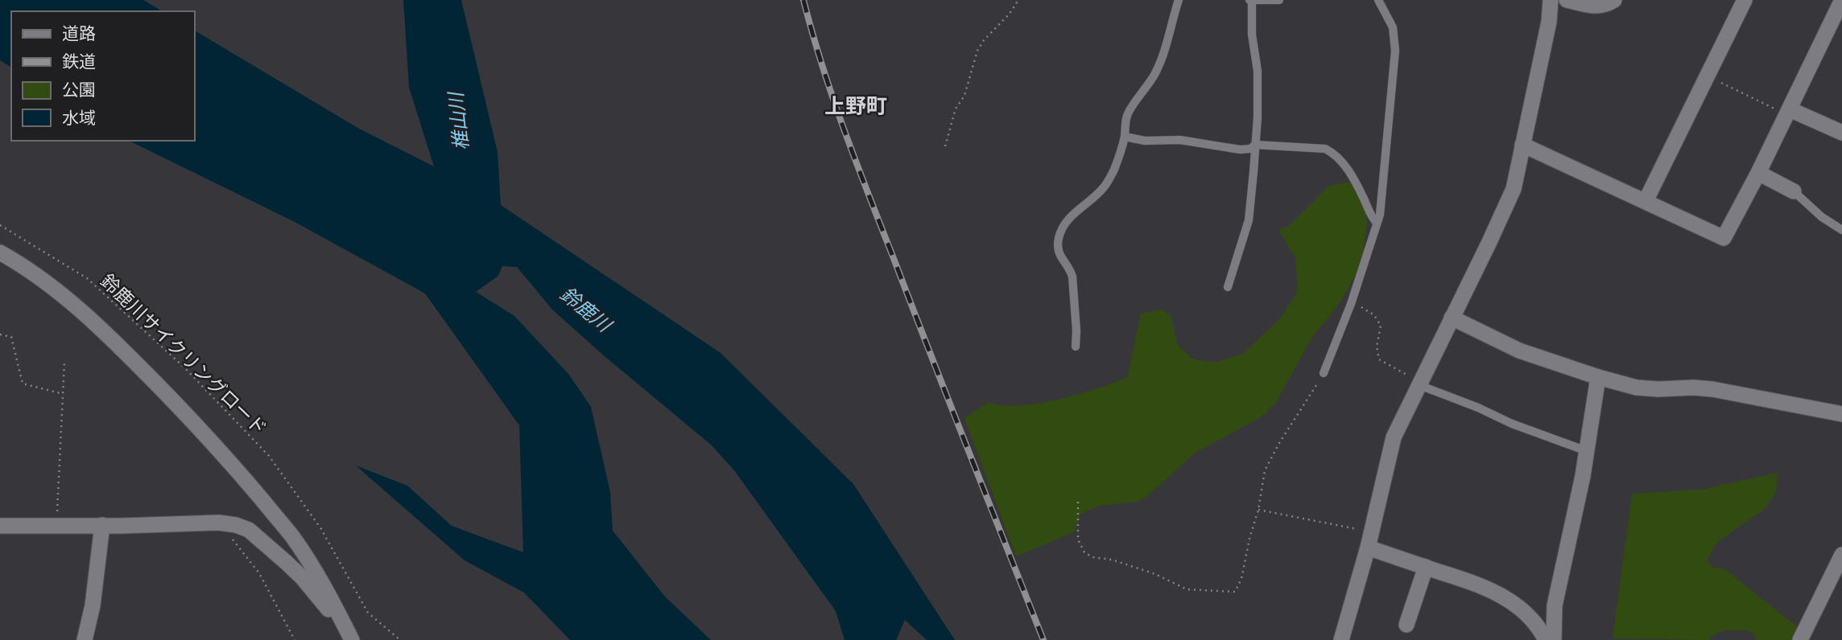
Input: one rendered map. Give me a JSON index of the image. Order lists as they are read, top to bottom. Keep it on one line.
{"streets":{"path":["鈴鹿川サイクリングロード"]},"districts":["上野町"],"water":["椎山川","鈴鹿川"],"legend":["道路","鉄道","公園","水域"]}
